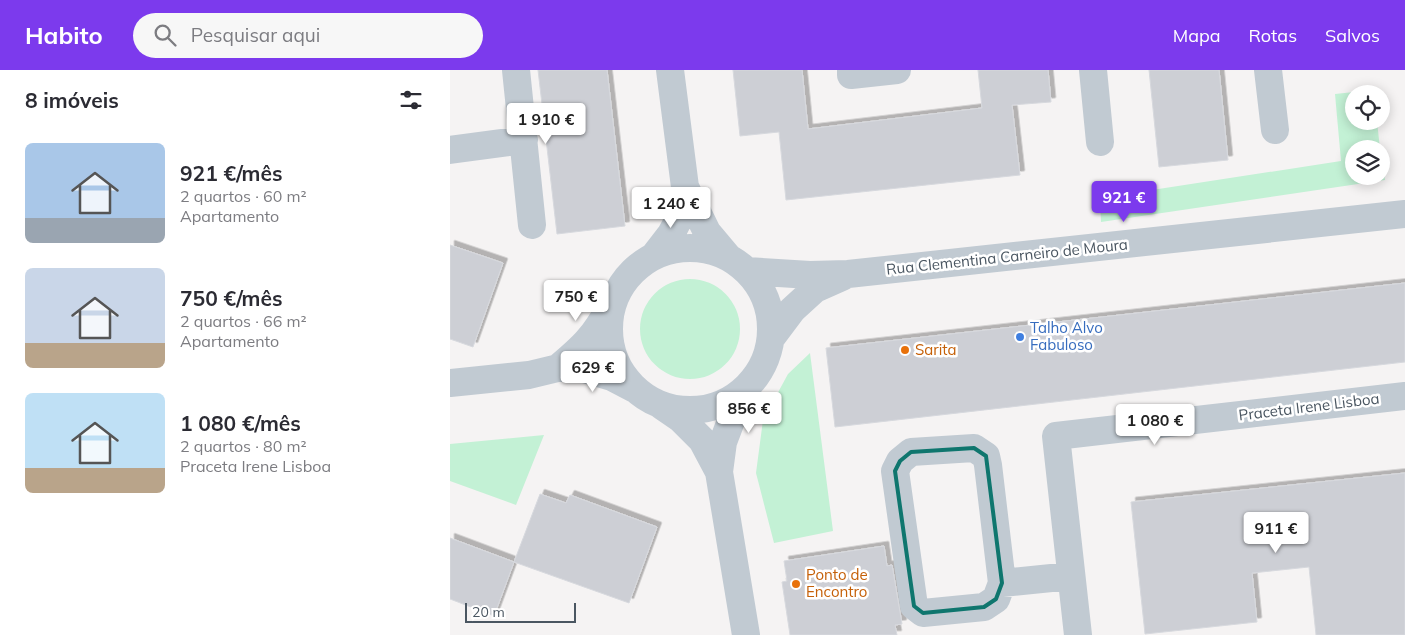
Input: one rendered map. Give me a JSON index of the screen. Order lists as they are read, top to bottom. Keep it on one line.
{"streets":{"street":["Rua Clementina Carneiro de Moura","Praceta Irene Lisboa"]},"places":["Talho Alvo Fabuloso","Sarita","Ponto de Encontro"],"scale_bar":"20 m","page":{"header":"Habito","search":"Pesquisar aqui","nav":["Mapa","Rotas","Salvos"],"heading":"8 imóveis","price":["1 910 €","921 €","1 240 €","750 €","629 €","856 €","1 080 €","911 €"],"list":[{"name":"921 €/mês","note":"2 quartos · 60 m² · Apartamento"},{"name":"750 €/mês","note":"2 quartos · 66 m² · Apartamento"},{"name":"1 080 €/mês","note":"2 quartos · 80 m² · Praceta Irene Lisboa"}],"scale":"20 m"}}
